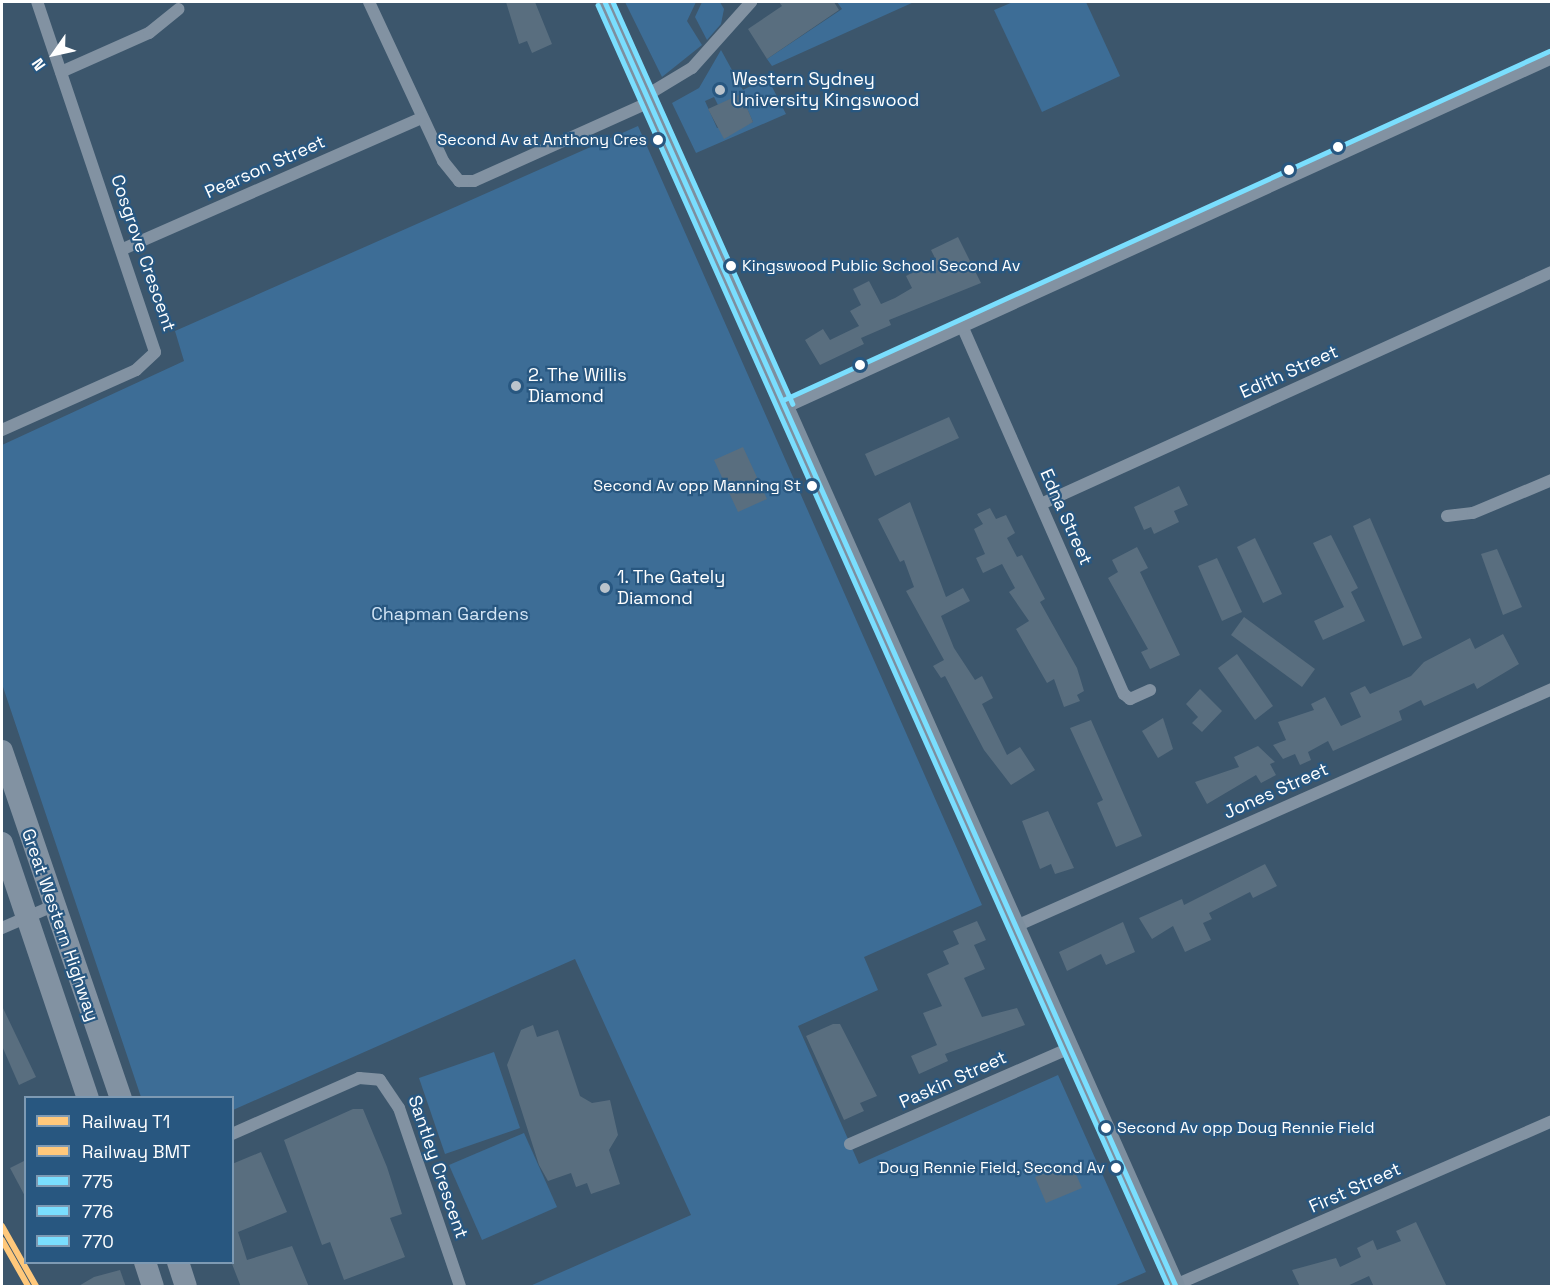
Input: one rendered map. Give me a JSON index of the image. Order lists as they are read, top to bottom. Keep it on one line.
{"streets":{"highway":["Great Western Highway"],"street":["Pearson Street","Cosgrove Crescent","Edith Street","Edna Street","Jones Street","Paskin Street","Santley Crescent","First Street"]},"crossings":[["Pearson Street","Cosgrove Crescent"],["Edith Street","Edna Street"]],"parks":["Chapman Gardens"],"places":["Western Sydney University Kingswood","Second Av at Anthony Cres","Kingswood Public School Second Av","2. The Willis Diamond","Second Av opp Manning St","1. The Gately Diamond","Second Av opp Doug Rennie Field","Doug Rennie Field, Second Av"],"lines":["transit line 775","transit line 770","transit line 776","rail line T1","rail line BMT"],"legend":["Railway T1","Railway BMT","775","776","770"],"north":"bottom left"}
